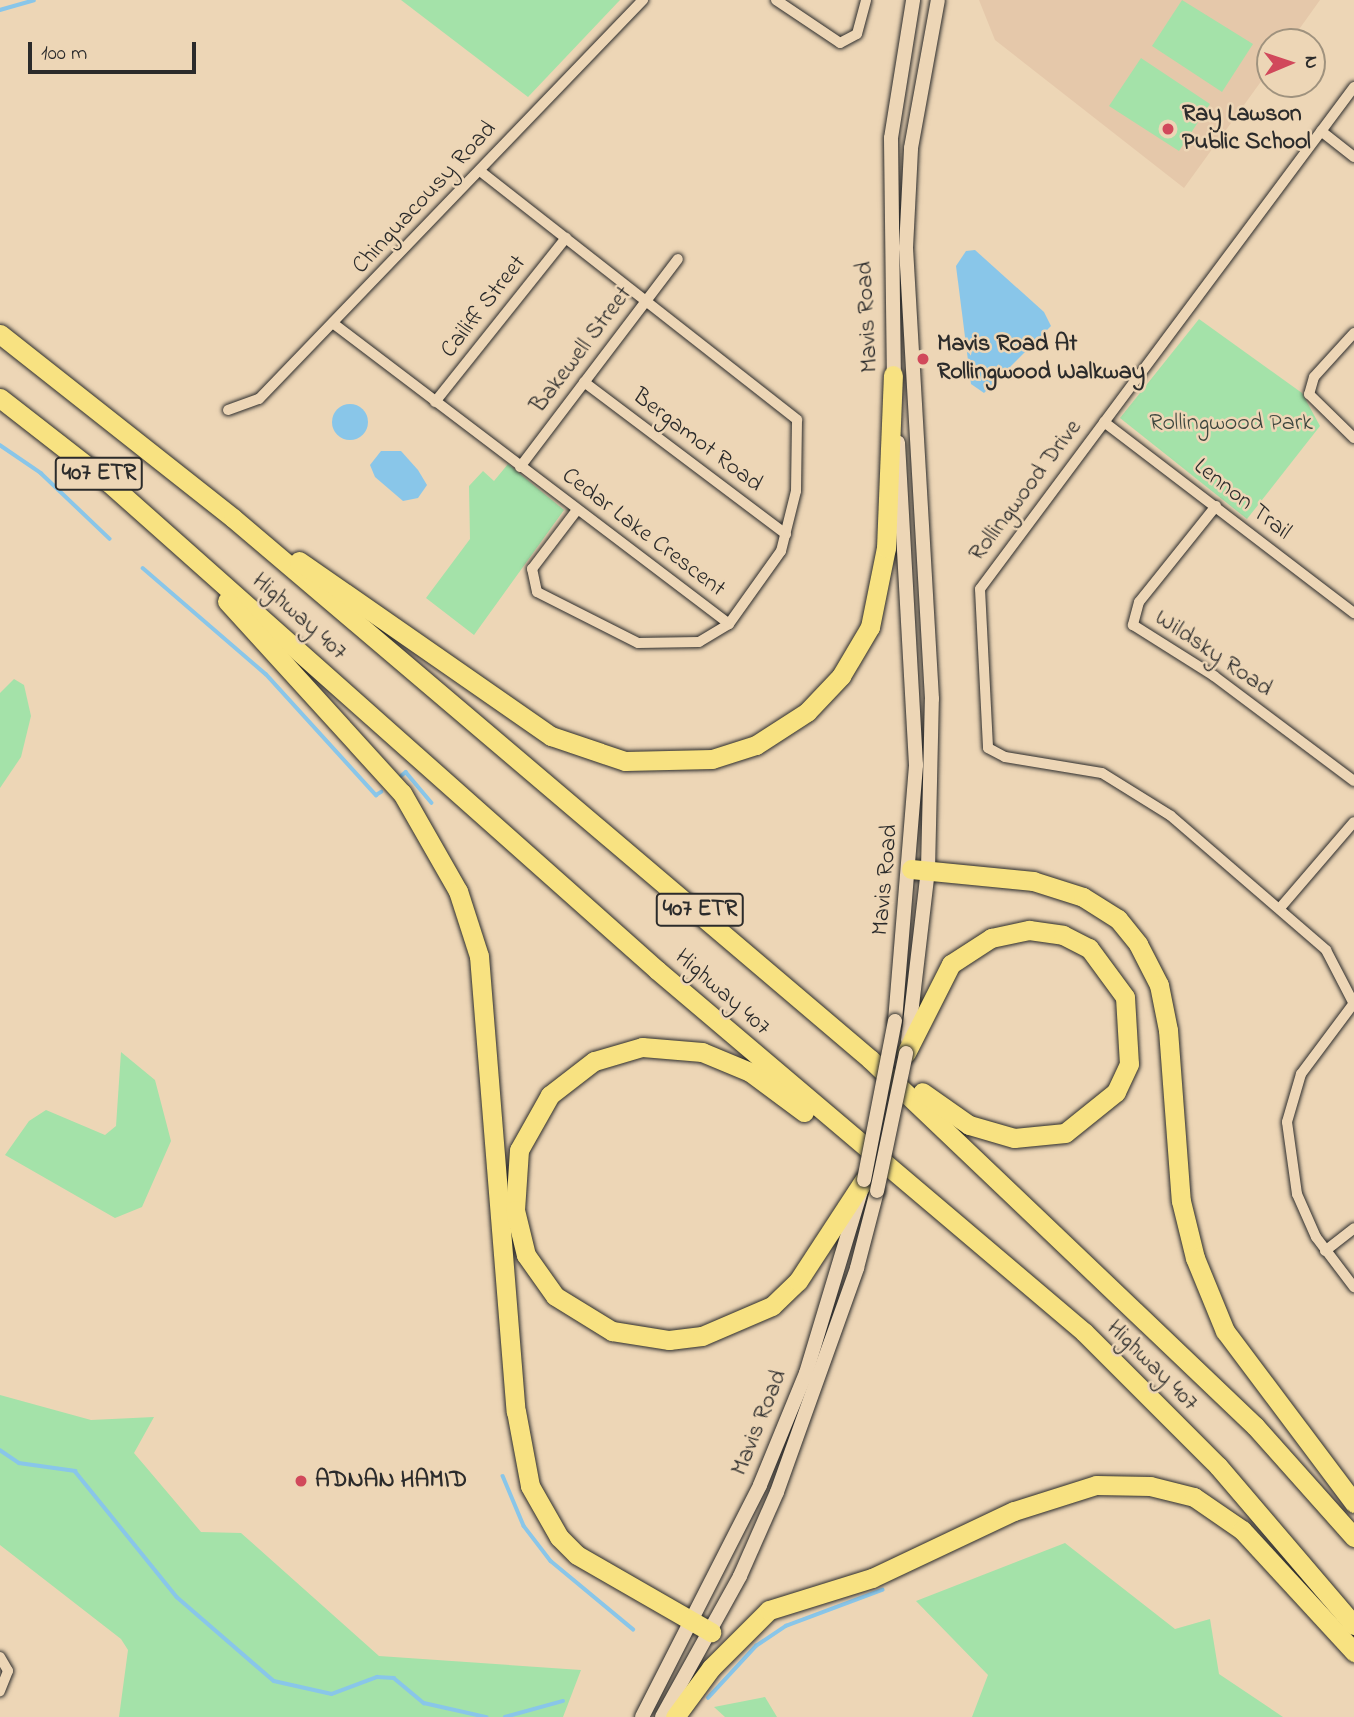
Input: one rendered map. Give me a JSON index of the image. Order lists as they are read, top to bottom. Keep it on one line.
{"streets":{"highway":["407 ETR","Highway 407"],"main road":["Mavis Road"],"street":["Chinguacousy Road","Cailiff Street","Bakewell Street","Bergamot Road","Rollingwood Drive","Lennon Trail","Cedar Lake Crescent","Wildsky Road"]},"crossings":[["Chinguacousy Road","Cedar Lake Crescent"],["Cailiff Street","Cedar Lake Crescent"],["Bakewell Street","Bergamot Road"],["Bakewell Street","Cedar Lake Crescent"],["Bergamot Road","Cedar Lake Crescent"],["Rollingwood Drive","Lennon Trail"],["Lennon Trail","Wildsky Road"]],"parks":["Rollingwood Park"],"places":["Ray Lawson Public School","Mavis Road At Rollingwood Walkway","ADNAN HAMID"],"scale_bar":"100 m","north":"right"}
